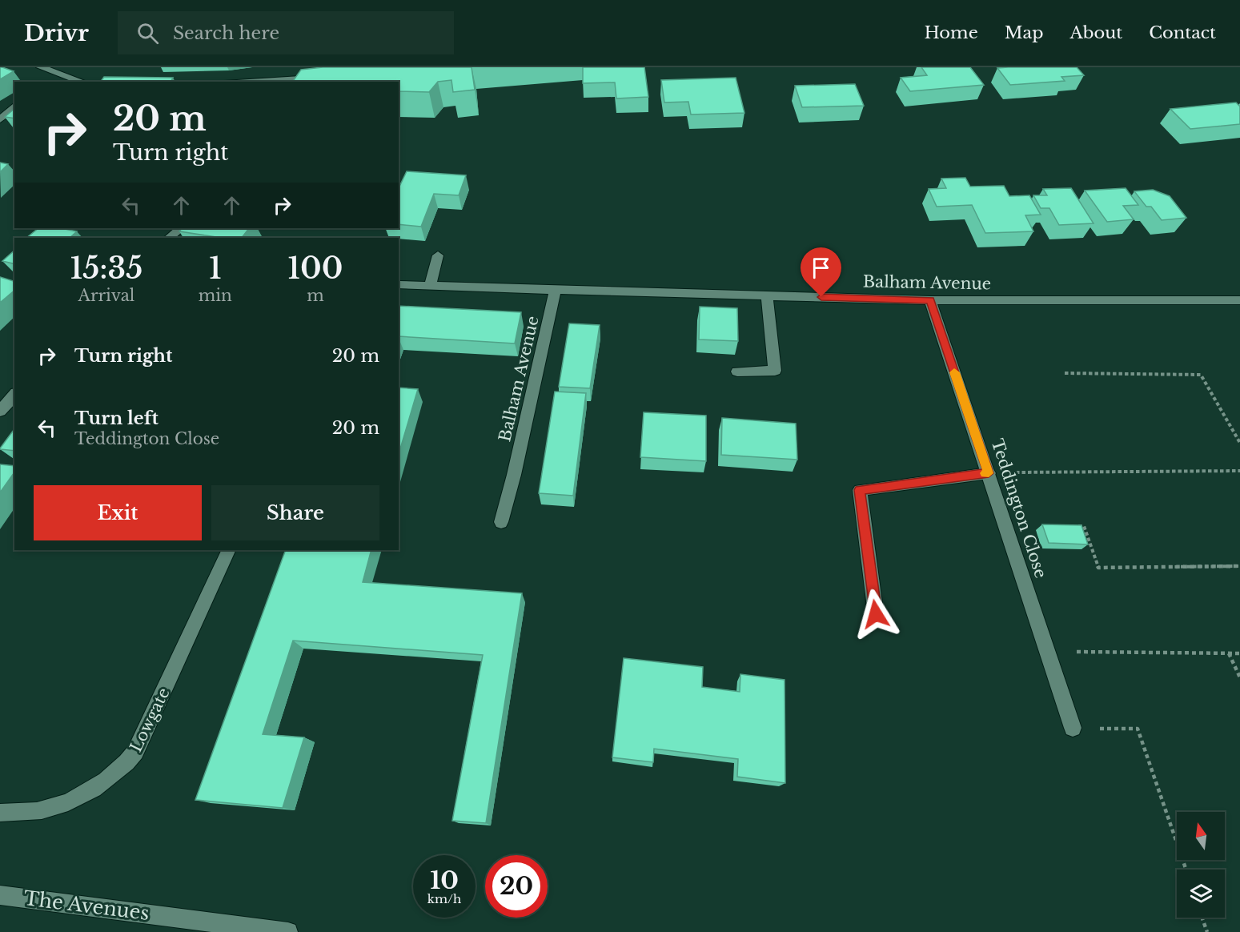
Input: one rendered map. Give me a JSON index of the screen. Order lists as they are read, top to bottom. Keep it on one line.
{"streets":{"street":["Balham Avenue","Teddington Close","Lowgate","The Avenues"]},"crossings":[["Balham Avenue","Teddington Close"]],"north":"top","page":{"header":"Drivr","search":"Search here","nav":["Home","Map","About","Contact"],"turn":["20 m","Turn right"],"eta":["15:35","Arrival","1","min","100","m"],"list":[{"name":"Turn right","value":"20 m"},{"name":"Turn left","note":"Teddington Close","value":"20 m"}],"buttons":["Exit","Share"],"speed":"10 km/h","limit":"20"}}
